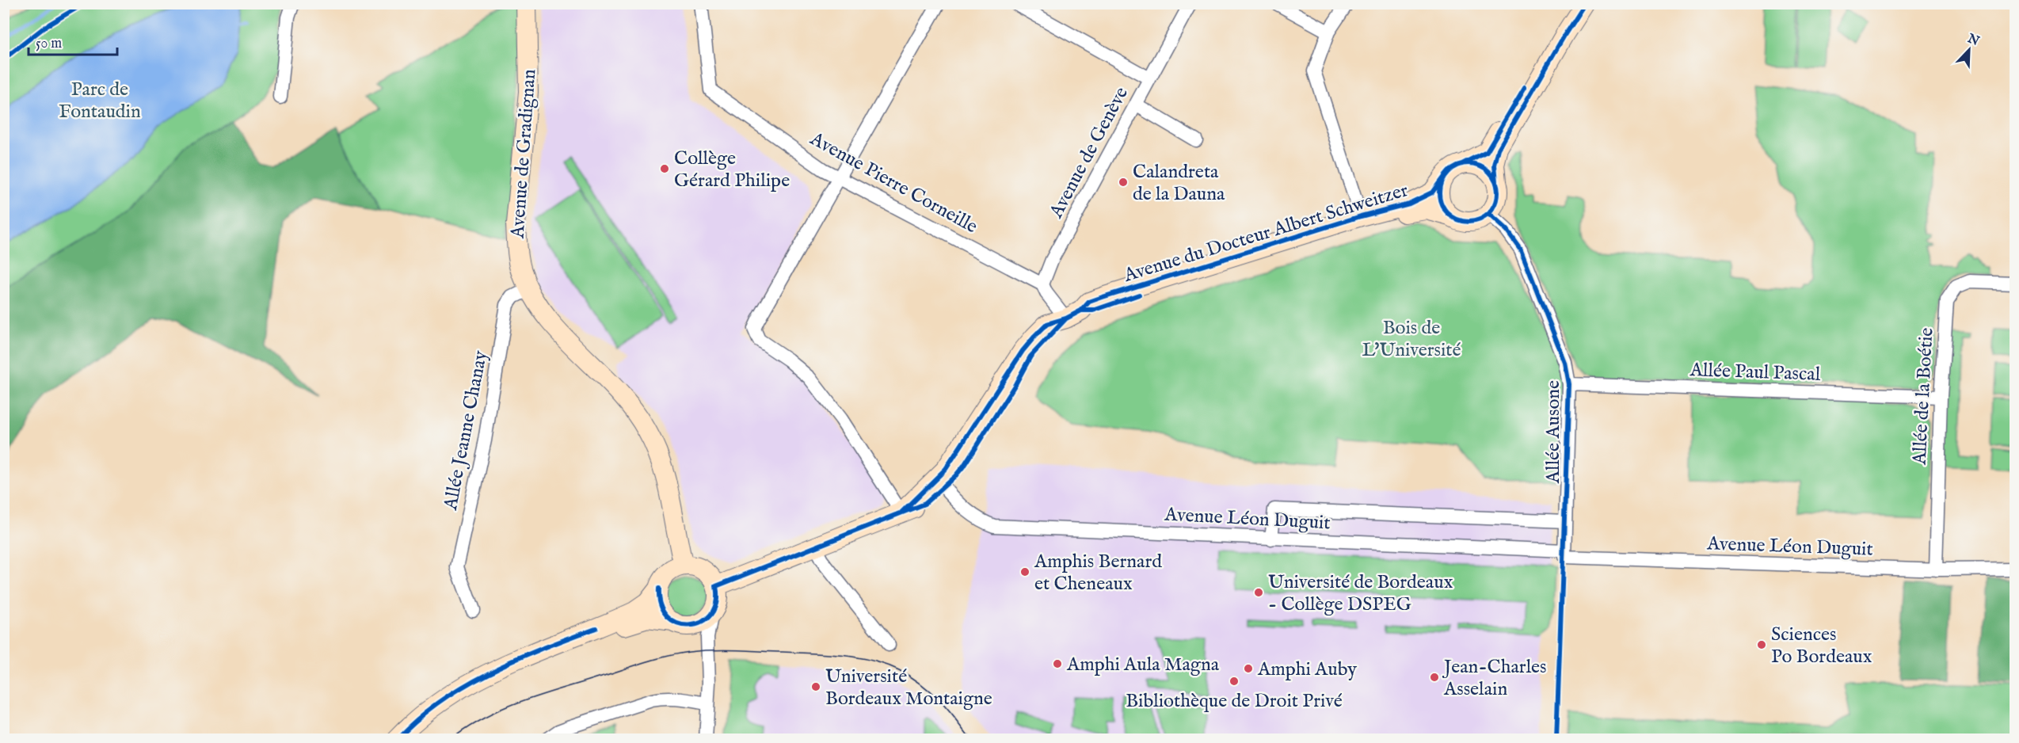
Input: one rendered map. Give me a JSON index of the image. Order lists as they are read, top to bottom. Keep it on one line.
{"streets":{"main road":["Avenue de Gradignan","Avenue du Docteur Albert Schweitzer"],"street":["Avenue de Genève","Avenue Pierre Corneille","Allée Paul Pascal","Allée de la Boétie","Allée Jeanne Chanay","Allée Ausone","Avenue Léon Duguit"]},"crossings":[["Avenue de Genève","Avenue Pierre Corneille"],["Avenue de Gradignan","Avenue du Docteur Albert Schweitzer"],["Avenue de Gradignan","Allée Jeanne Chanay"],["Avenue du Docteur Albert Schweitzer","Allée Ausone"],["Avenue du Docteur Albert Schweitzer","Avenue Léon Duguit"],["Allée Paul Pascal","Allée de la Boétie"],["Allée Paul Pascal","Allée Ausone"],["Allée de la Boétie","Avenue Léon Duguit"],["Allée Ausone","Avenue Léon Duguit"]],"parks":["Parc de Fontaudin","Bois de L'Université"],"places":["Collège Gérard Philipe","Calandreta de la Dauna","Amphis Bernard et Cheneaux","Université de Bordeaux - Collège DSPEG","Sciences Po Bordeaux","Amphi Aula Magna","Amphi Auby","Jean-Charles Asselain","Bibliothèque de Droit Privé","Université Bordeaux Montaigne"],"scale_bar":"50 m","north":"top right"}
